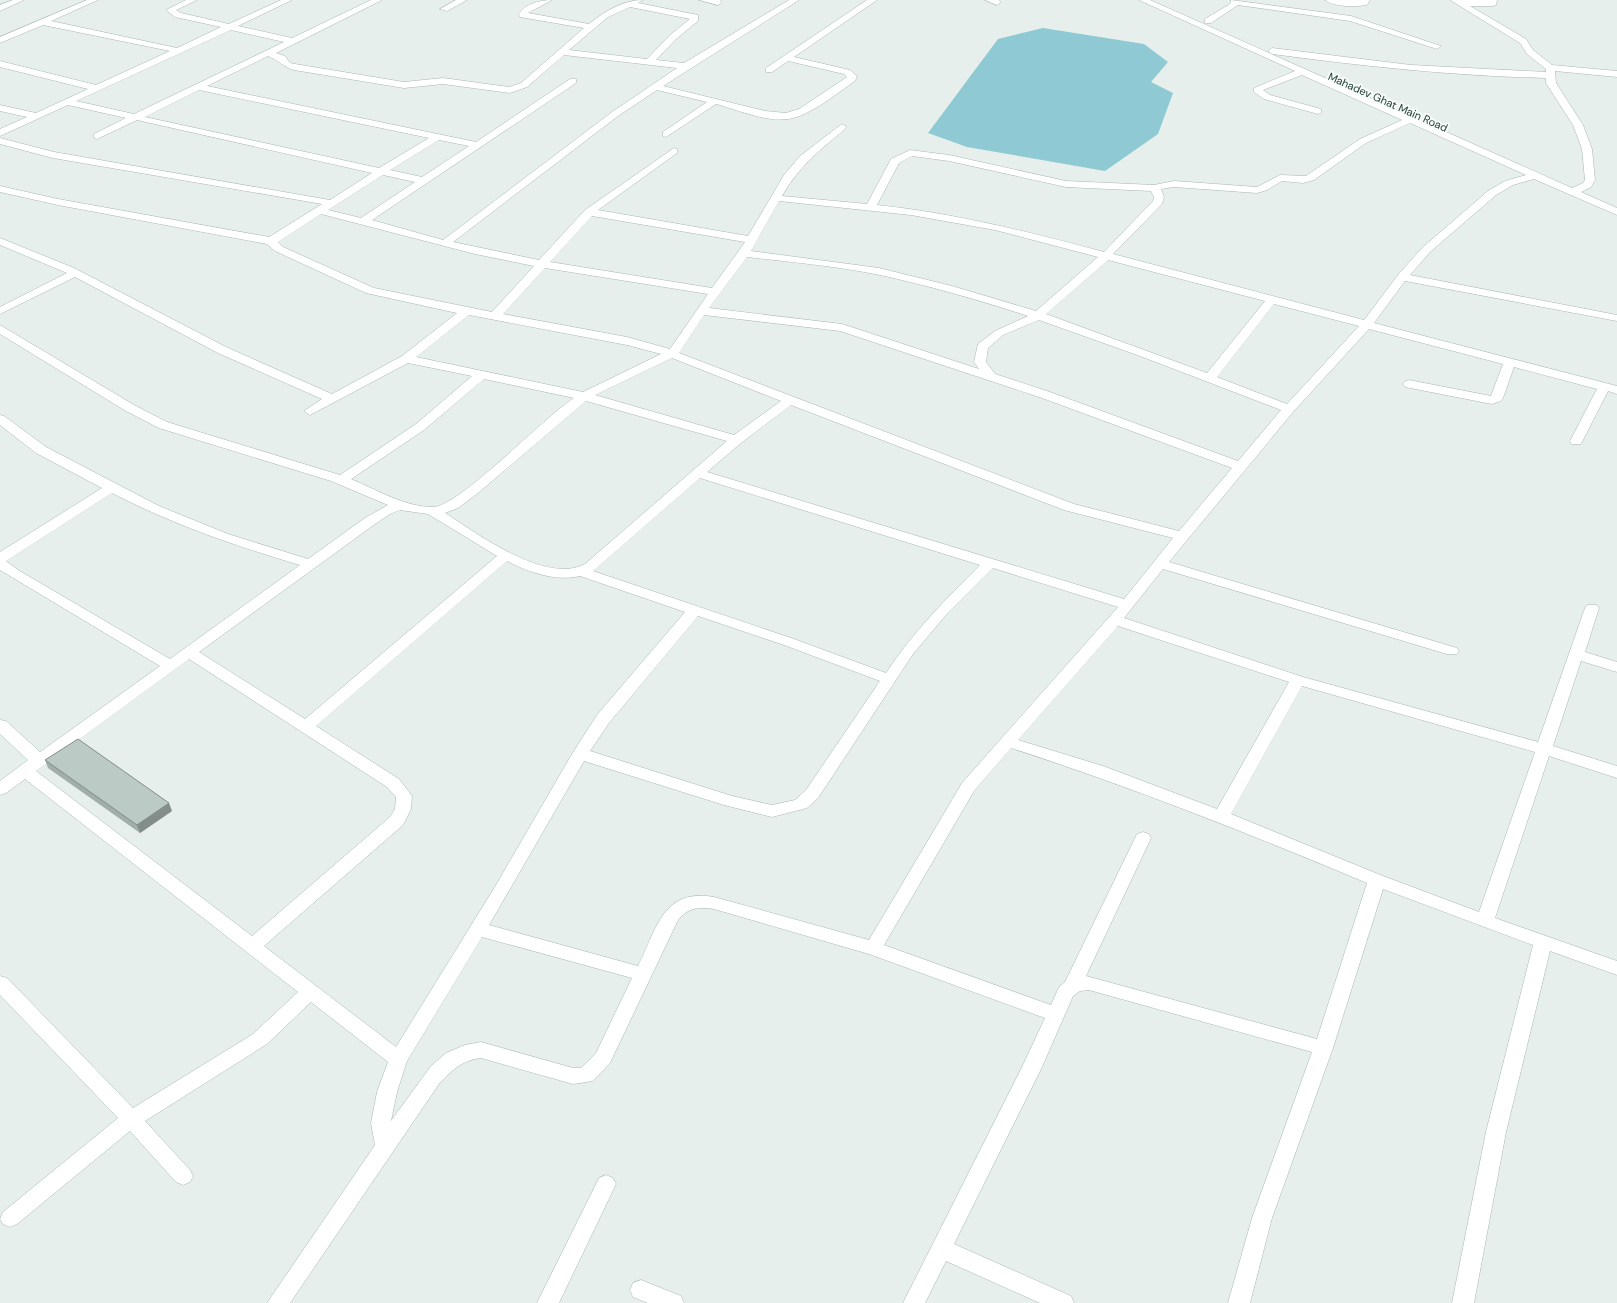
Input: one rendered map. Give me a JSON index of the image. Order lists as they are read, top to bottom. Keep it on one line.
{"streets":{"street":["Mahadev Ghat Main Road"]}}
